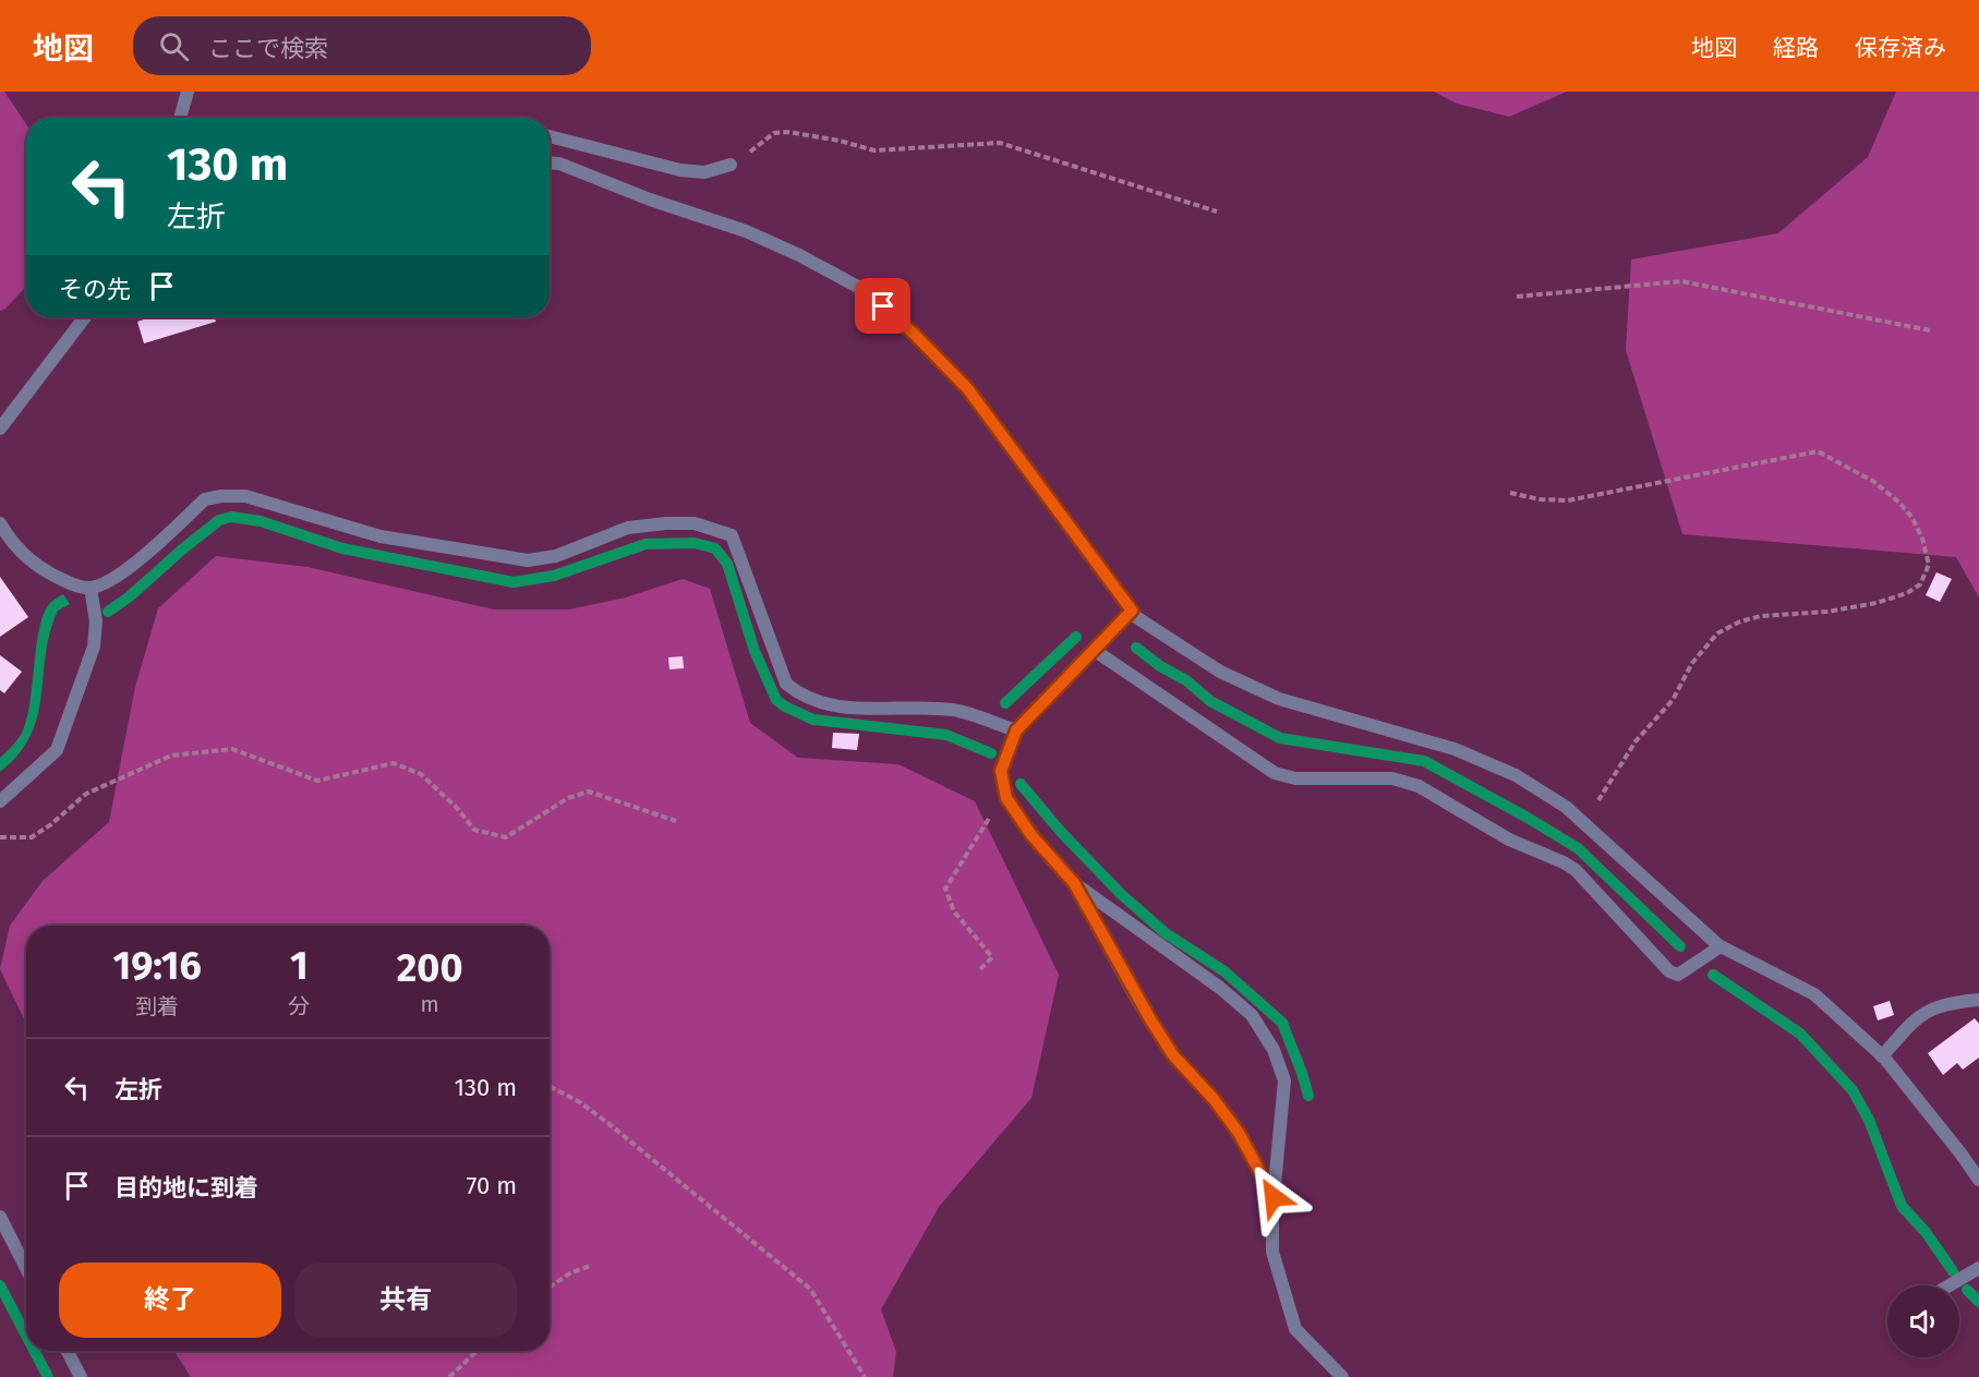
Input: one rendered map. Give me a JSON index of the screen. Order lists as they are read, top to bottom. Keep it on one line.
{"page":{"header":"地図","search":"ここで検索","nav":["地図","経路","保存済み"],"turn":["130 m","左折"],"then":"その先","eta":["19:16","到着","1","分","200","m"],"list":[{"name":"左折","value":"130 m"},{"name":"目的地に到着","value":"70 m"}],"buttons":["終了","共有"]}}
